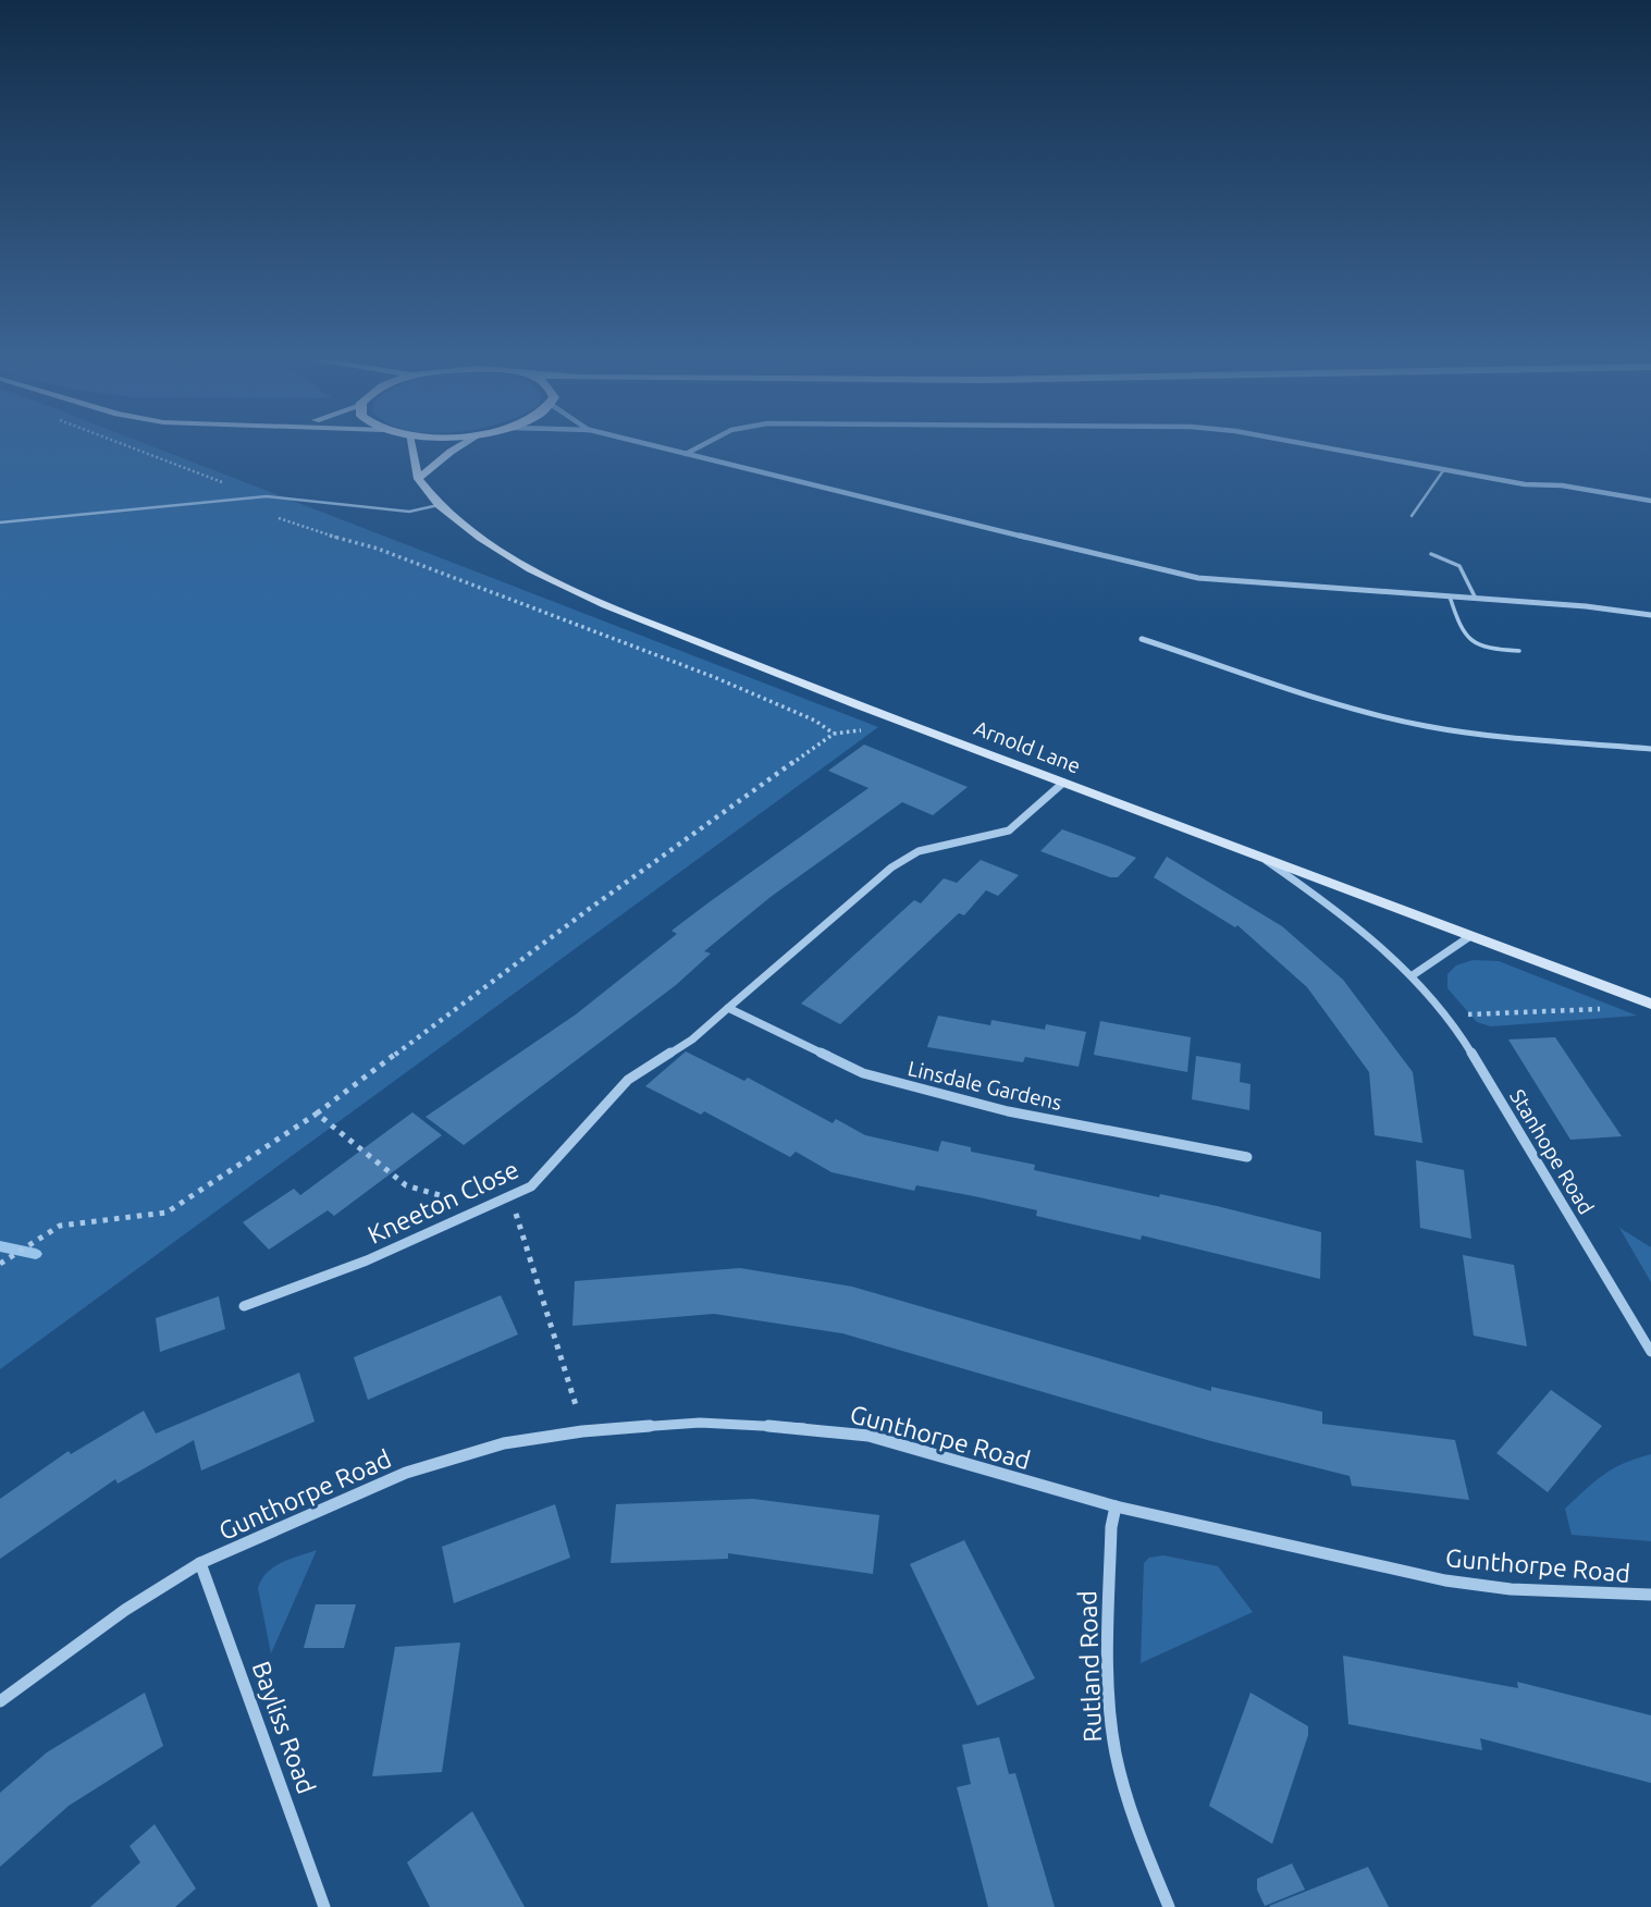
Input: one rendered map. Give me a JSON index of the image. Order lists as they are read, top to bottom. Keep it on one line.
{"streets":{"street":["Arnold Lane","Linsdale Gardens","Stanhope Road","Kneeton Close","Gunthorpe Road","Rutland Road","Bayliss Road"]},"crossings":[["Arnold Lane","Stanhope Road"],["Linsdale Gardens","Kneeton Close"],["Gunthorpe Road","Rutland Road"],["Gunthorpe Road","Bayliss Road"]]}
